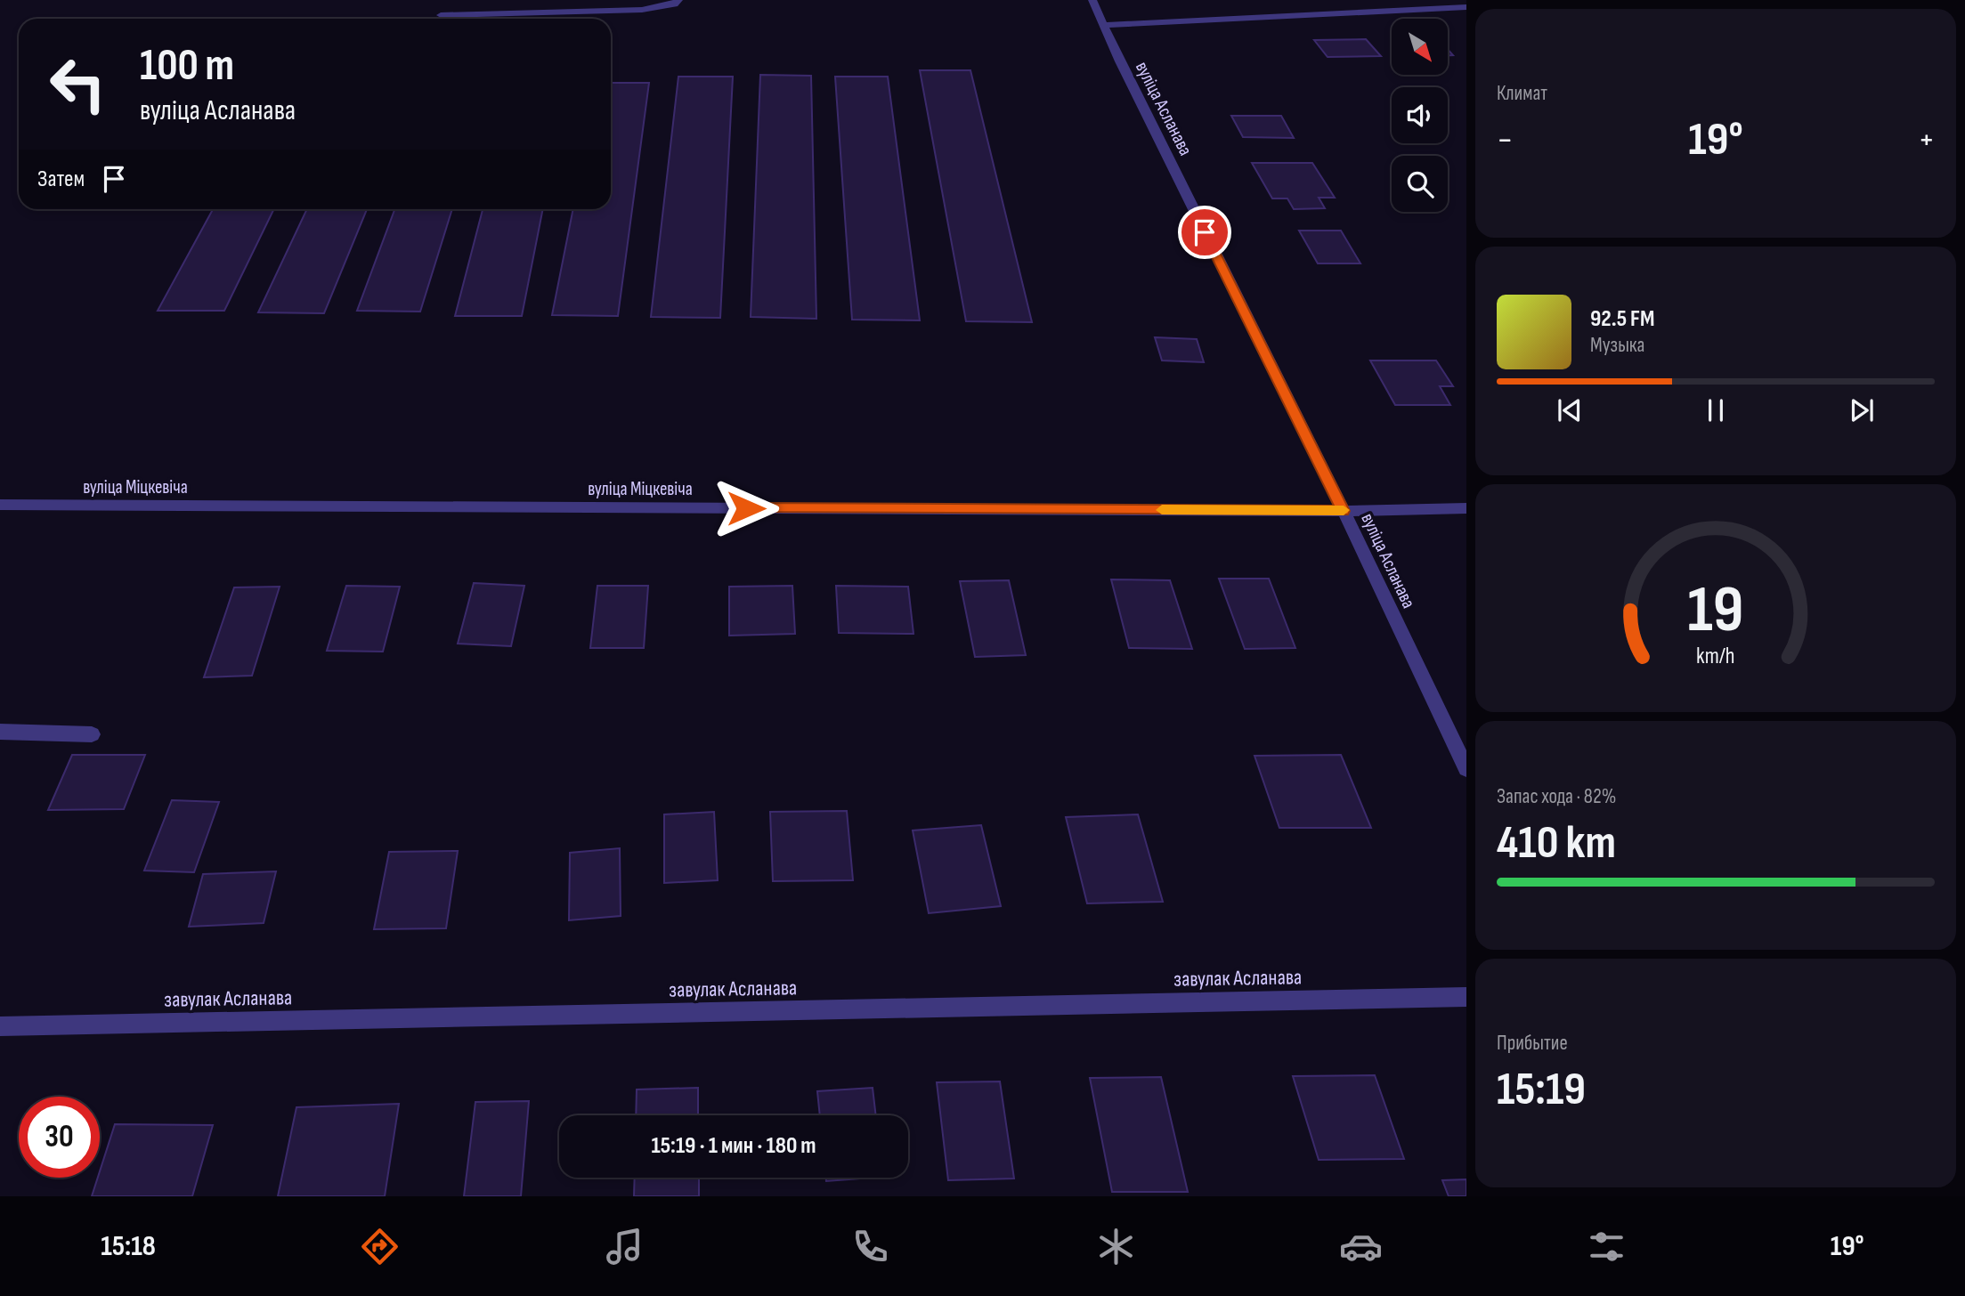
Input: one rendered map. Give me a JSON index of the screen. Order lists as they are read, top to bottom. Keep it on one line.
{"streets":{"street":["вуліца Асланава","вуліца Міцкевіча","завулак Асланава"]},"crossings":[["вуліца Асланава","вуліца Міцкевіча"]],"north":"bottom right","page":{"tile":["Климат",["Запас хода · 82%","410 km"],["Прибытие","15:19"]],"turn":["100 m","вуліца Асланава"],"heat":["−","19°","+"],"then":"Затем","song":["92.5 FM","Музыка"],"limit":"30","trip":"15:19 · 1 мин · 180 m","tabs":["15:18","19°"],"gauge":["19","km/h"]}}
